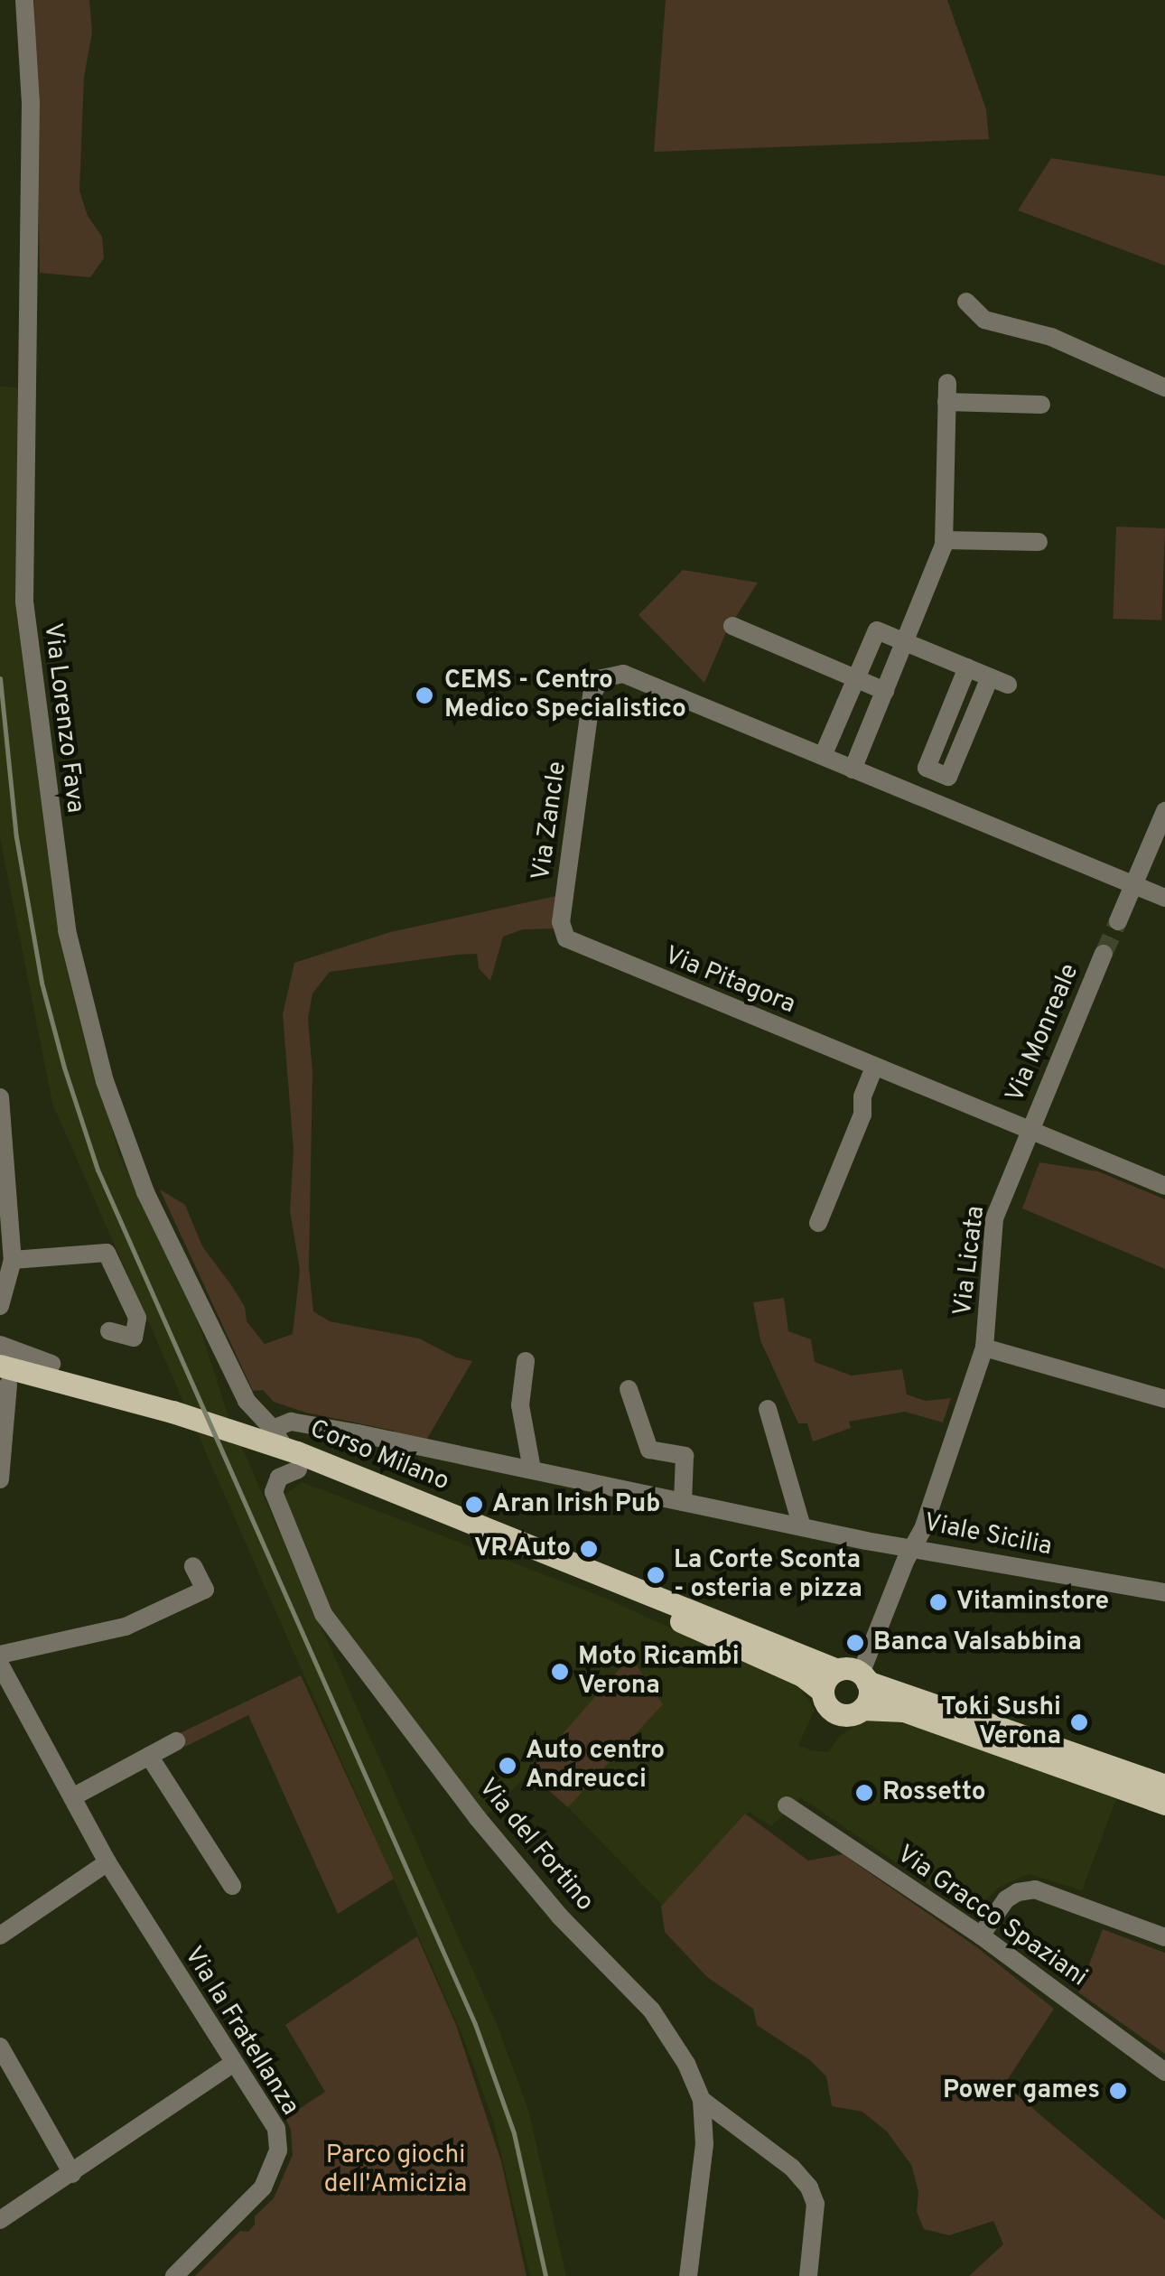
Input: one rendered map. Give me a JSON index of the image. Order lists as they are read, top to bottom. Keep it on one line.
{"streets":{"main road":["Corso Milano"],"street":["Via Lorenzo Fava","Via Zancle","Via Pitagora","Via Monreale","Via Licata","Viale Sicilia","Via del Fortino","Via Gracco Spaziani","Via la Fratellanza"]},"crossings":[["Via Lorenzo Fava","Corso Milano"],["Via Lorenzo Fava","Viale Sicilia"],["Via Zancle","Via Pitagora"],["Via Pitagora","Via Monreale"],["Via Pitagora","Via Licata"],["Via Monreale","Via Licata"],["Via Licata","Viale Sicilia"],["Corso Milano","Viale Sicilia"],["Corso Milano","Via del Fortino"]],"parks":["Parco giochi dell'Amicizia"],"places":["CEMS - Centro Medico Specialistico","Aran Irish Pub","VR Auto","La Corte Sconta - osteria e pizza","Vitaminstore","Banca Valsabbina","Moto Ricambi Verona","Toki Sushi Verona","Auto centro Andreucci","Rossetto","Power games"]}
